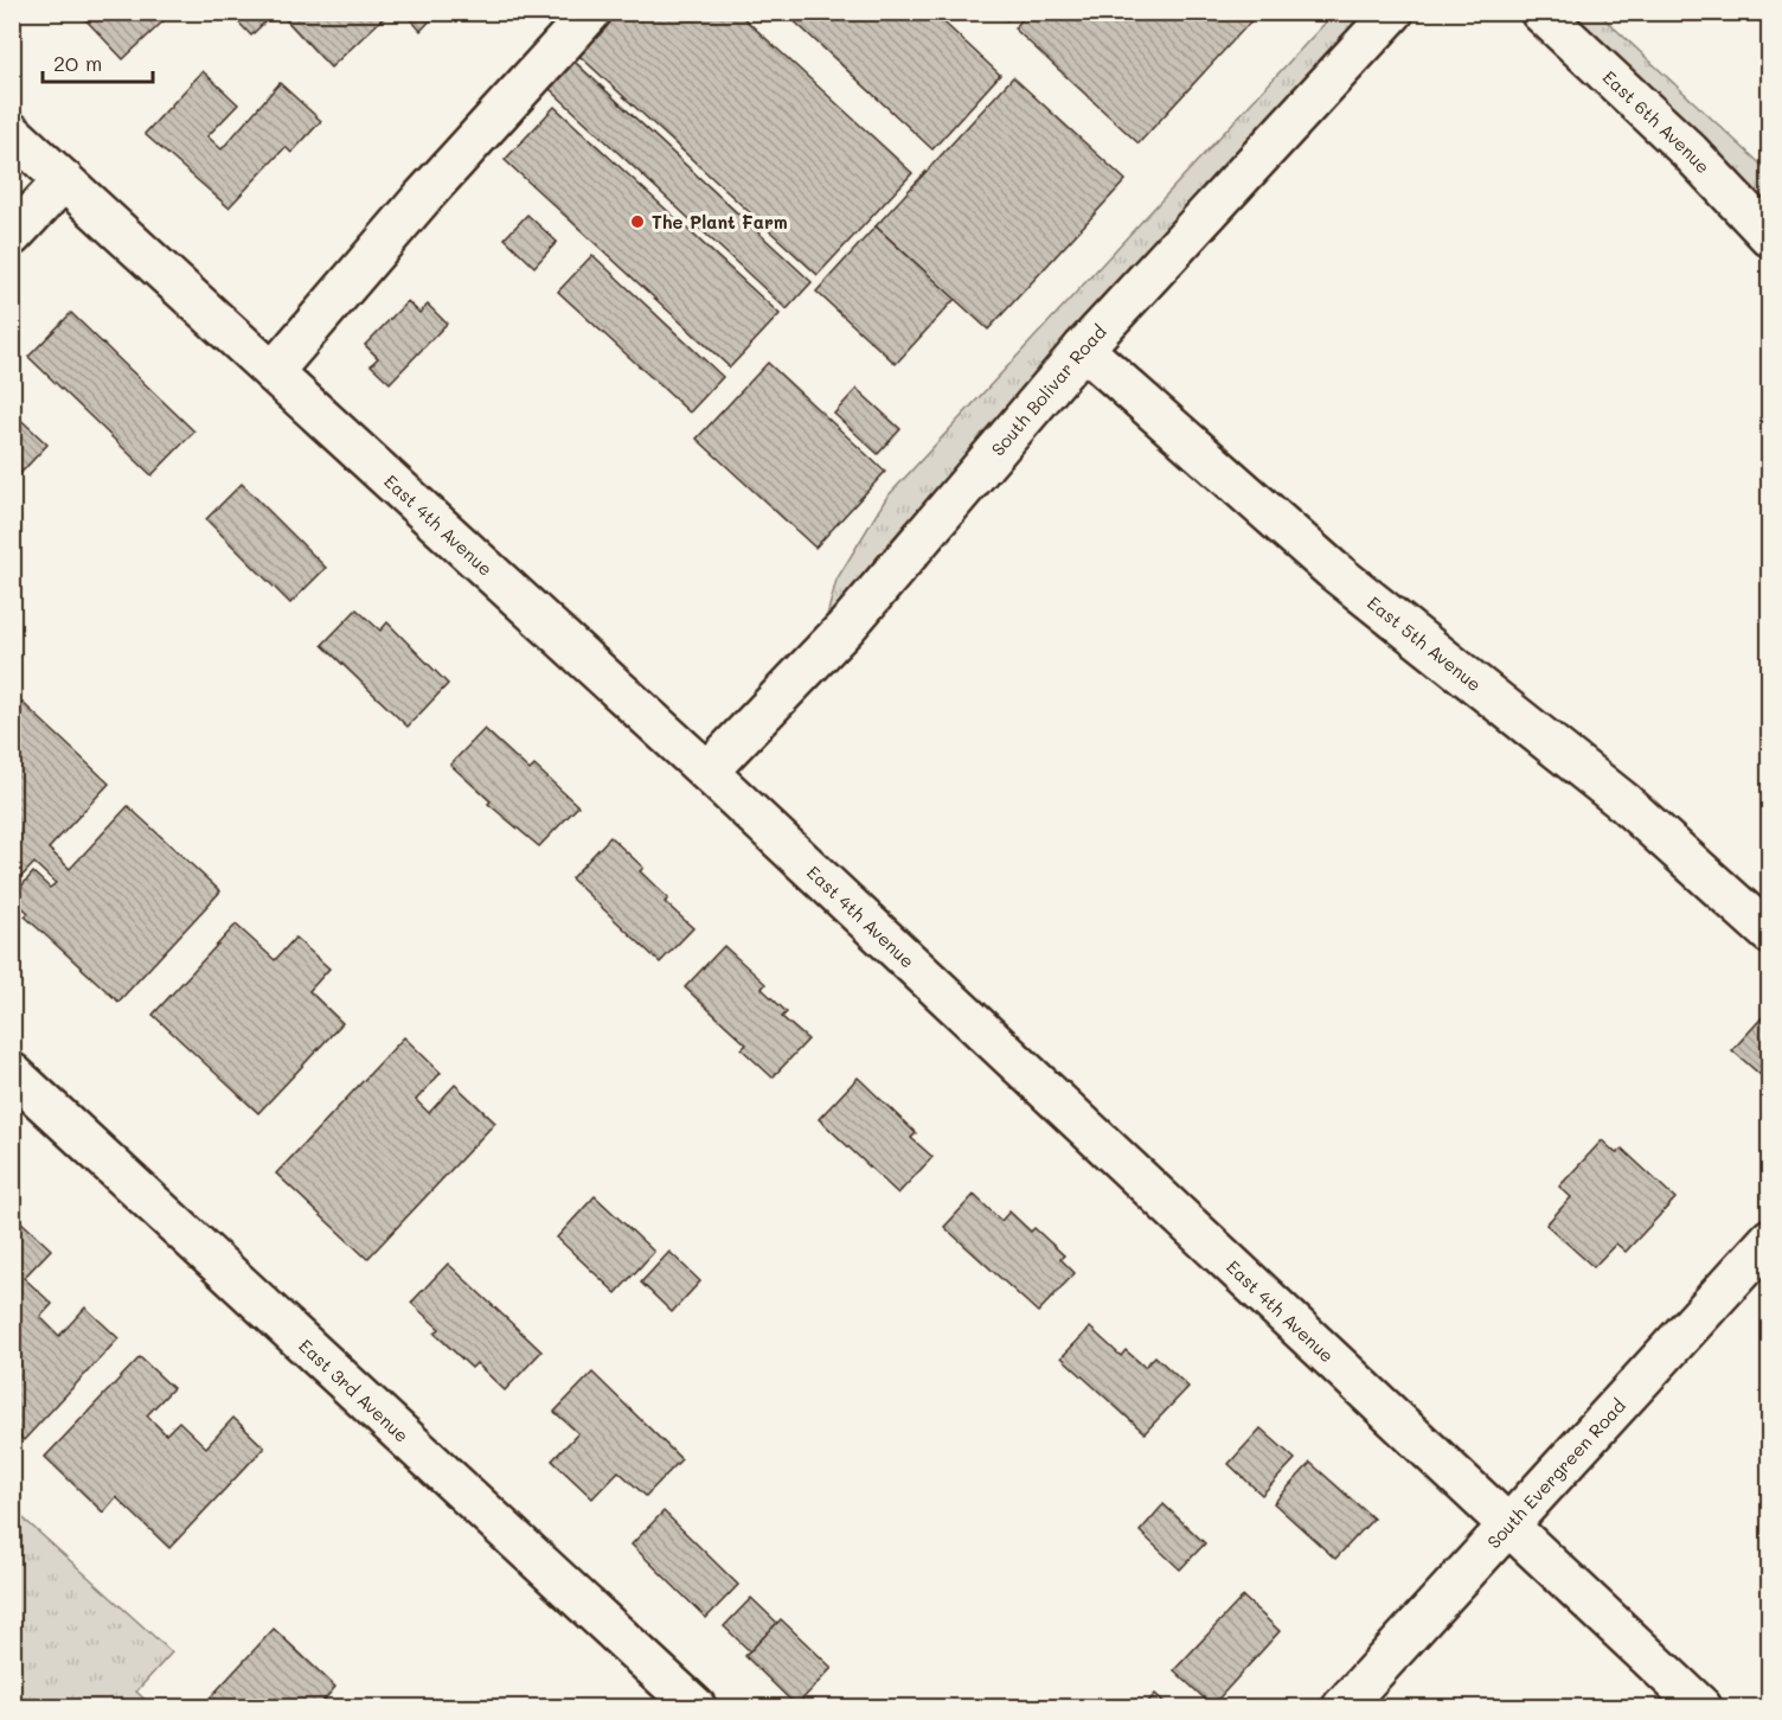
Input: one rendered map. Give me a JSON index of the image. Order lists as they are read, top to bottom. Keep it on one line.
{"streets":{"street":["East 6th Avenue","South Bolivar Road","East 4th Avenue","East 5th Avenue","East 3rd Avenue","South Evergreen Road"]},"crossings":[["South Bolivar Road","East 4th Avenue"],["South Bolivar Road","East 5th Avenue"],["East 4th Avenue","South Evergreen Road"]],"places":["The Plant Farm"],"scale_bar":"20 m"}
